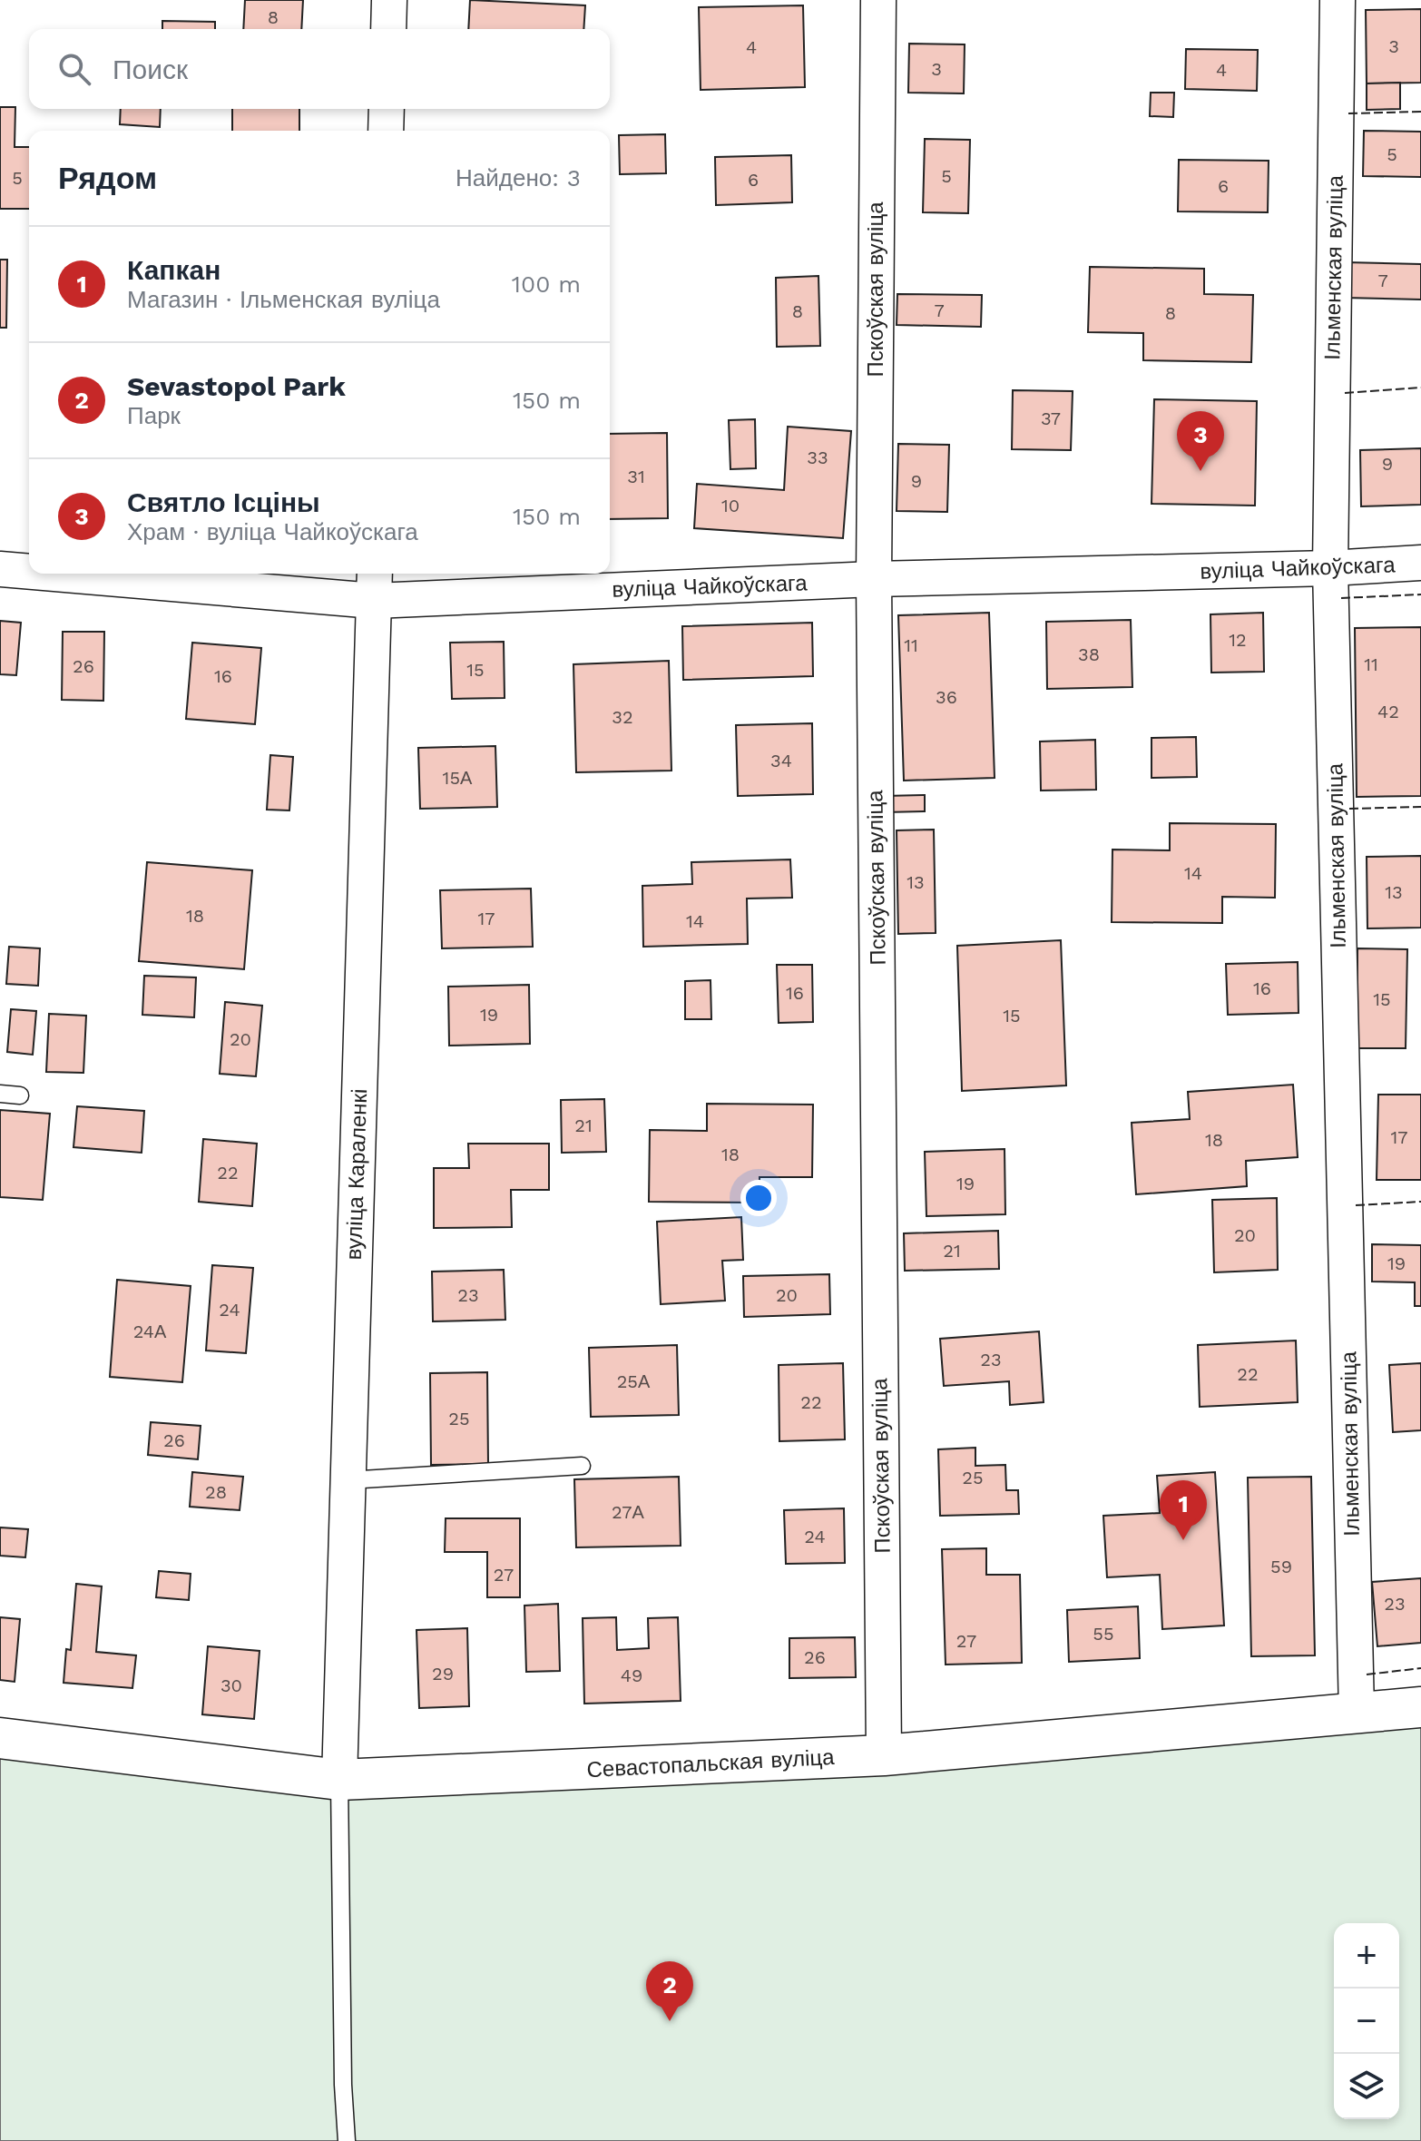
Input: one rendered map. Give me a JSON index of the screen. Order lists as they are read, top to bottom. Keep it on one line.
{"streets":{"street":["Ільменская вуліца","Пскоўская вуліца","вуліца Чайкоўскага","вуліца Караленкі","Севастопальская вуліца"]},"crossings":[["Ільменская вуліца","вуліца Чайкоўскага"],["Ільменская вуліца","Севастопальская вуліца"],["Пскоўская вуліца","вуліца Чайкоўскага"],["Пскоўская вуліца","Севастопальская вуліца"],["вуліца Чайкоўскага","вуліца Караленкі"],["вуліца Караленкі","Севастопальская вуліца"]],"house_numbers":["8","3","4","3","4","5","5","5","6","6","7","7","8","8","37","33","9","31","9","10","12","11","38","11","26","15","16","36","42","32","34","15А","14","13","13","18","17","14","16","16","15","19","15","20","21","17","18","18","22","19","20","21","19","23","20","24","24А","23","22","25А","22","25","26","25","28","27А","24","59","27","23","55","27","26","29","49","30"],"page":{"search":"Поиск","heading":["Рядом","Найдено: 3"],"list":[{"mark":"1","name":"Капкан","note":"Магазин · Ільменская вуліца","value":"100 m"},{"mark":"2","name":"Sevastopol Park","note":"Парк","value":"150 m"},{"mark":"3","name":"Святло Ісціны","note":"Храм · вуліца Чайкоўскага","value":"150 m"}],"pins":["3","1","2"],"map_buttons":["+","−"]}}
